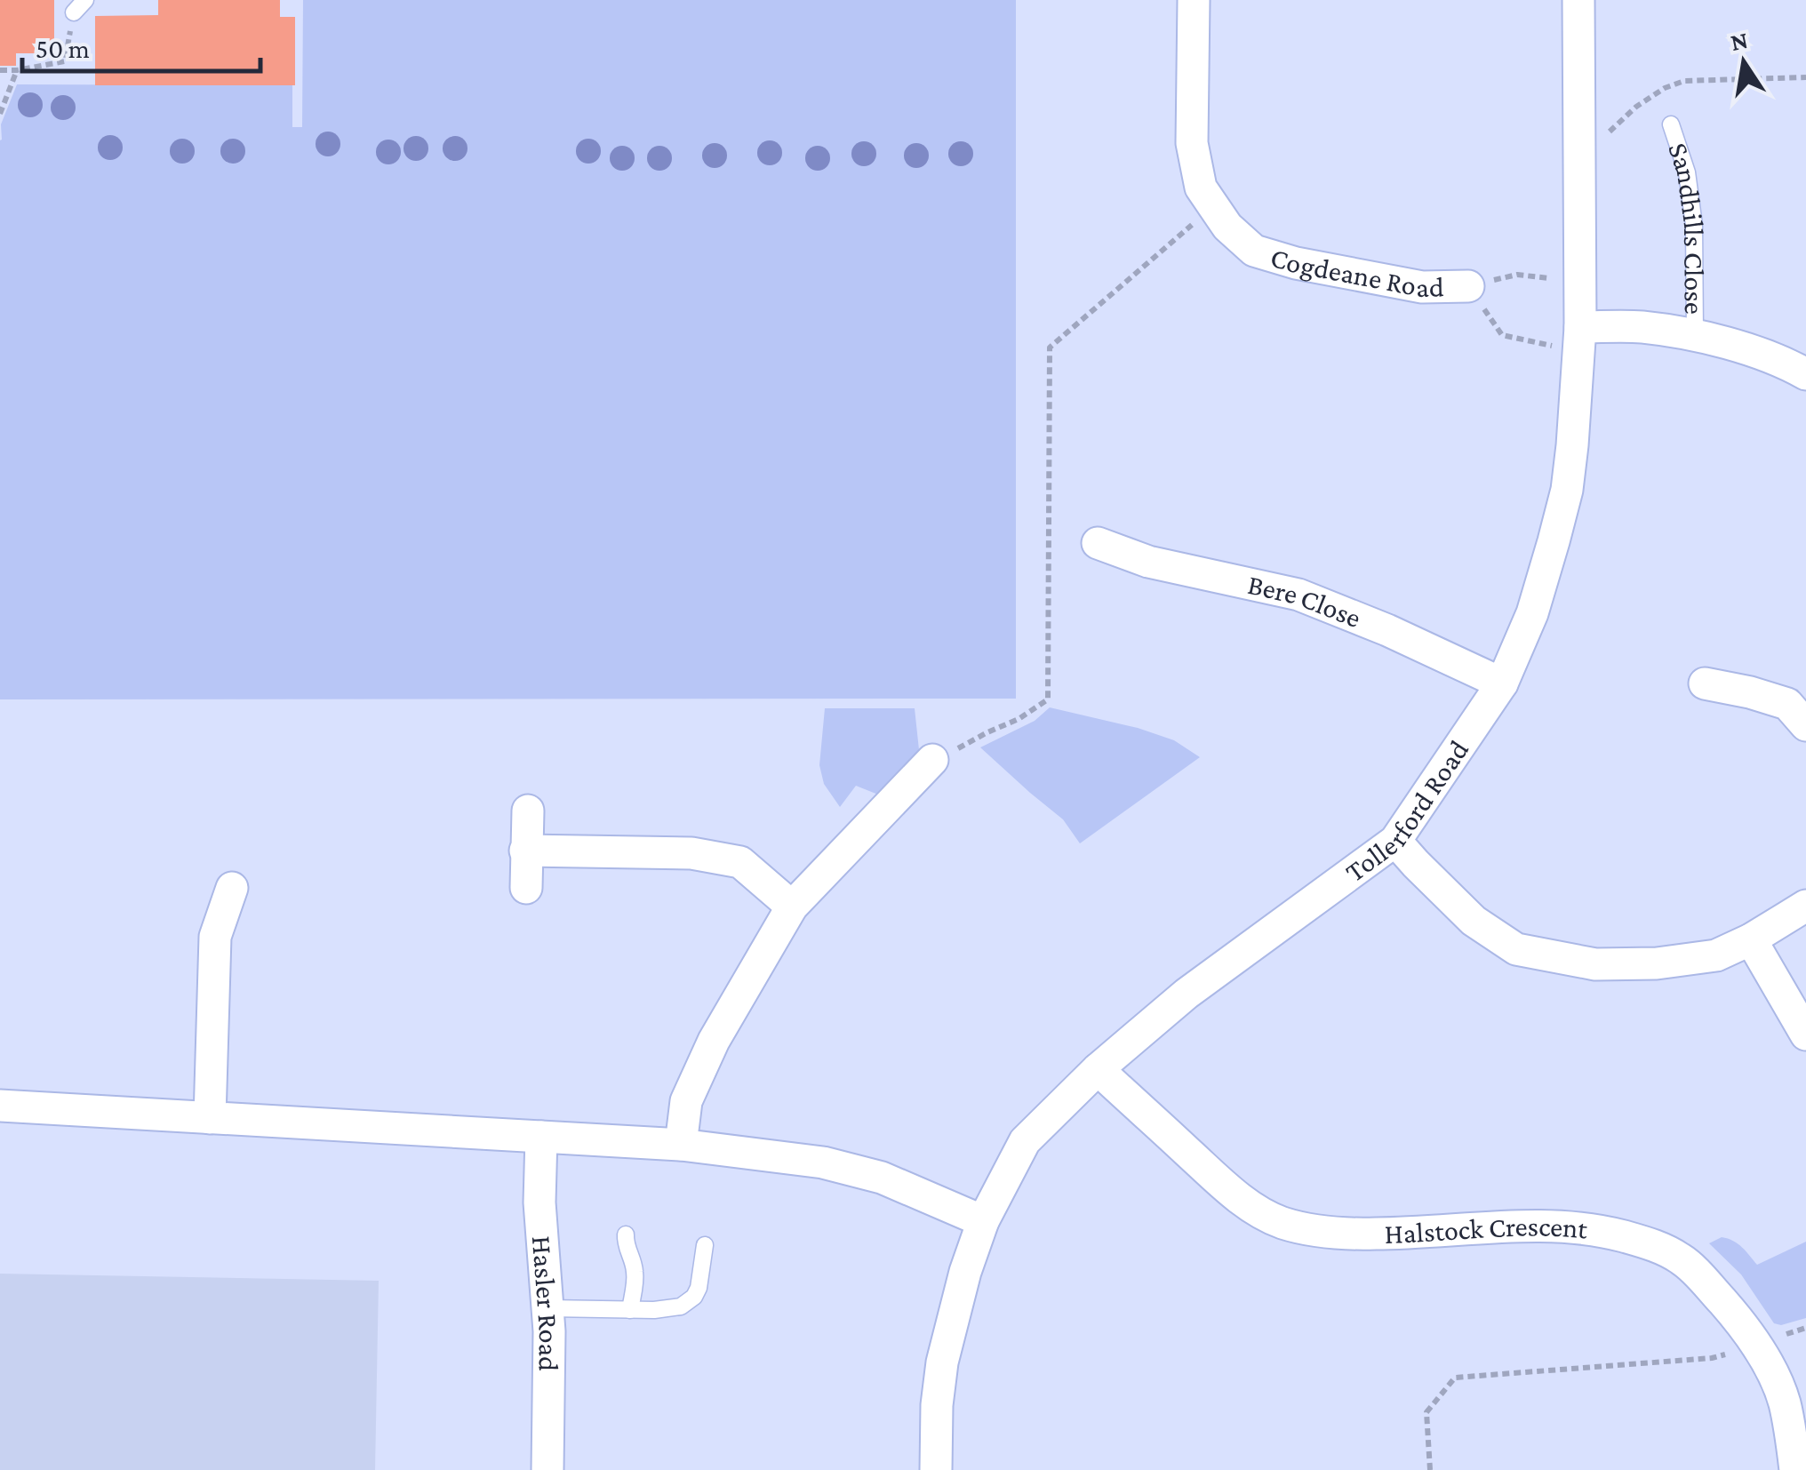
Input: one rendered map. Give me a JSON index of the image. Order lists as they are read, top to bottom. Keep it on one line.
{"streets":{"street":["Sandhills Close","Cogdeane Road","Bere Close","Tollerford Road","Halstock Crescent","Hasler Road"]},"crossings":[["Sandhills Close","Tollerford Road"],["Bere Close","Tollerford Road"],["Tollerford Road","Halstock Crescent"]],"scale_bar":"50 m","north":"top"}
